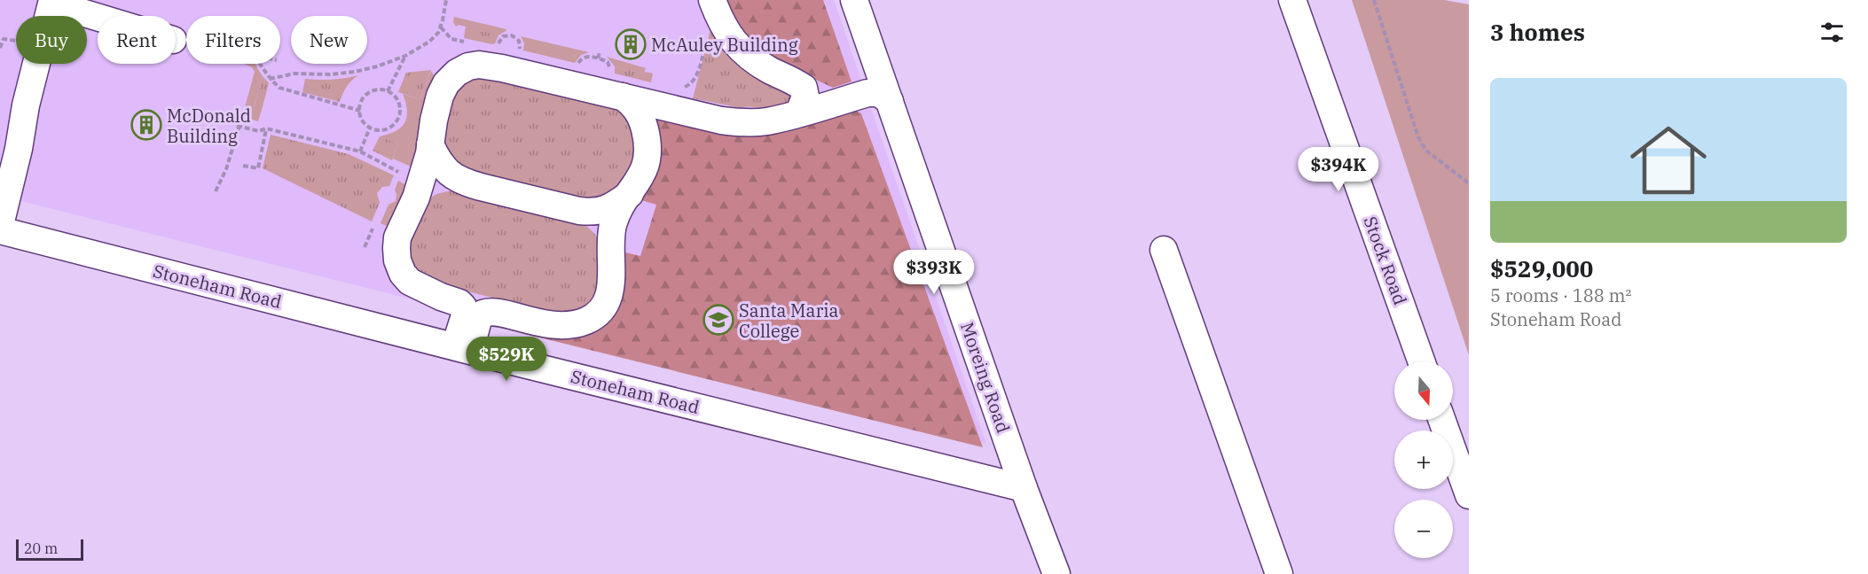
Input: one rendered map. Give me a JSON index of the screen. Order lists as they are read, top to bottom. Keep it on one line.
{"streets":{"street":["Stock Road","Stoneham Road","Moreing Road"]},"crossings":[["Stoneham Road","Moreing Road"]],"places":{"building":["McAuley Building","McDonald Building"],"school or university":["Santa Maria College"]},"scale_bar":"20 m","north":"bottom","page":{"heading":"3 homes","chip":["Buy","Rent","Filters","New"],"list":[{"name":"$529,000","note":"5 rooms · 188 m² · Stoneham Road"}],"price":["$394K","$393K","$529K"],"map_buttons":["+","−"],"scale":"20 m"}}
